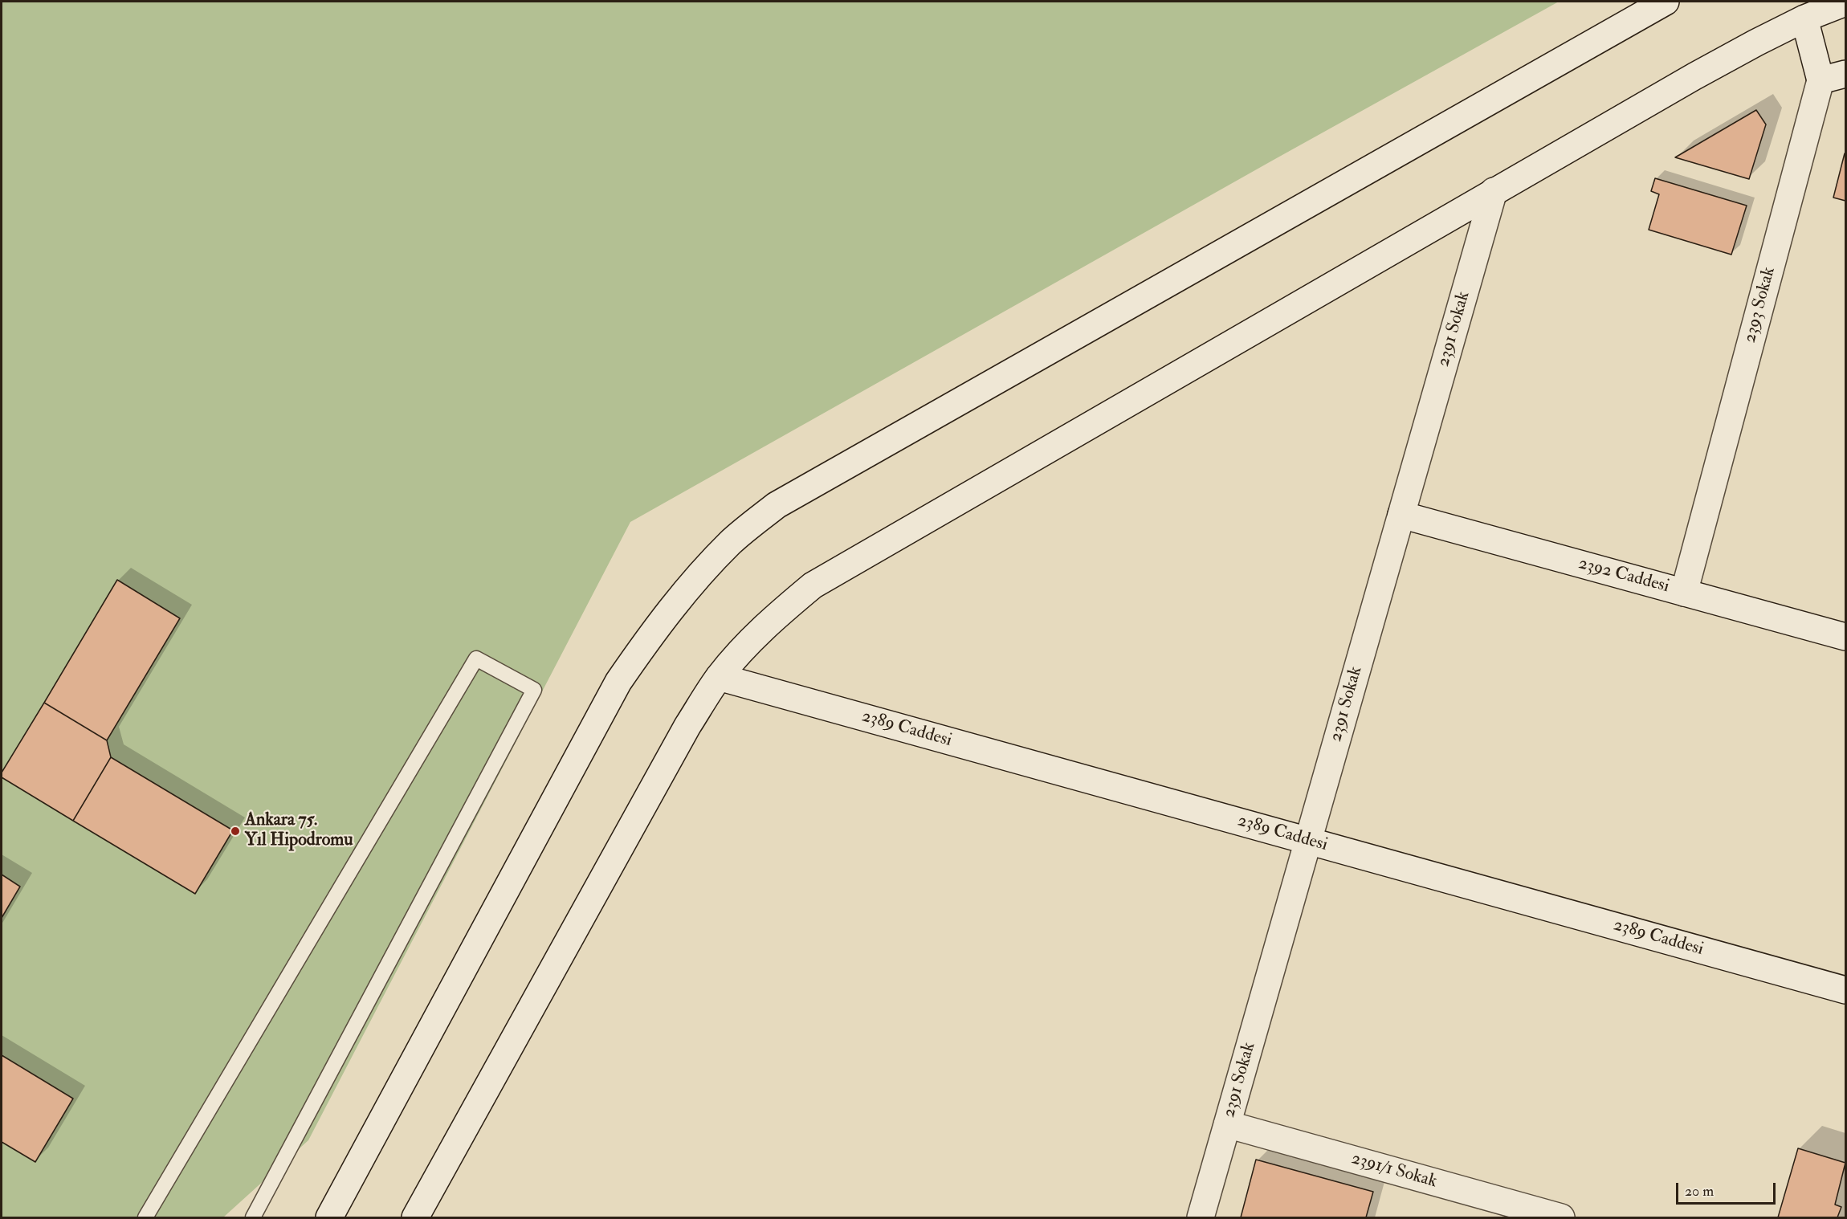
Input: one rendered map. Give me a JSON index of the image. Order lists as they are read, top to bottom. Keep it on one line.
{"streets":{"main road":["2393 Sokak","2391 Sokak","2392 Caddesi","2389 Caddesi","2391/1 Sokak"]},"crossings":[["2393 Sokak","2392 Caddesi"],["2391 Sokak","2392 Caddesi"],["2391 Sokak","2389 Caddesi"],["2391 Sokak","2391/1 Sokak"]],"places":["Ankara 75. Yıl Hipodromu"],"scale_bar":"20 m"}
